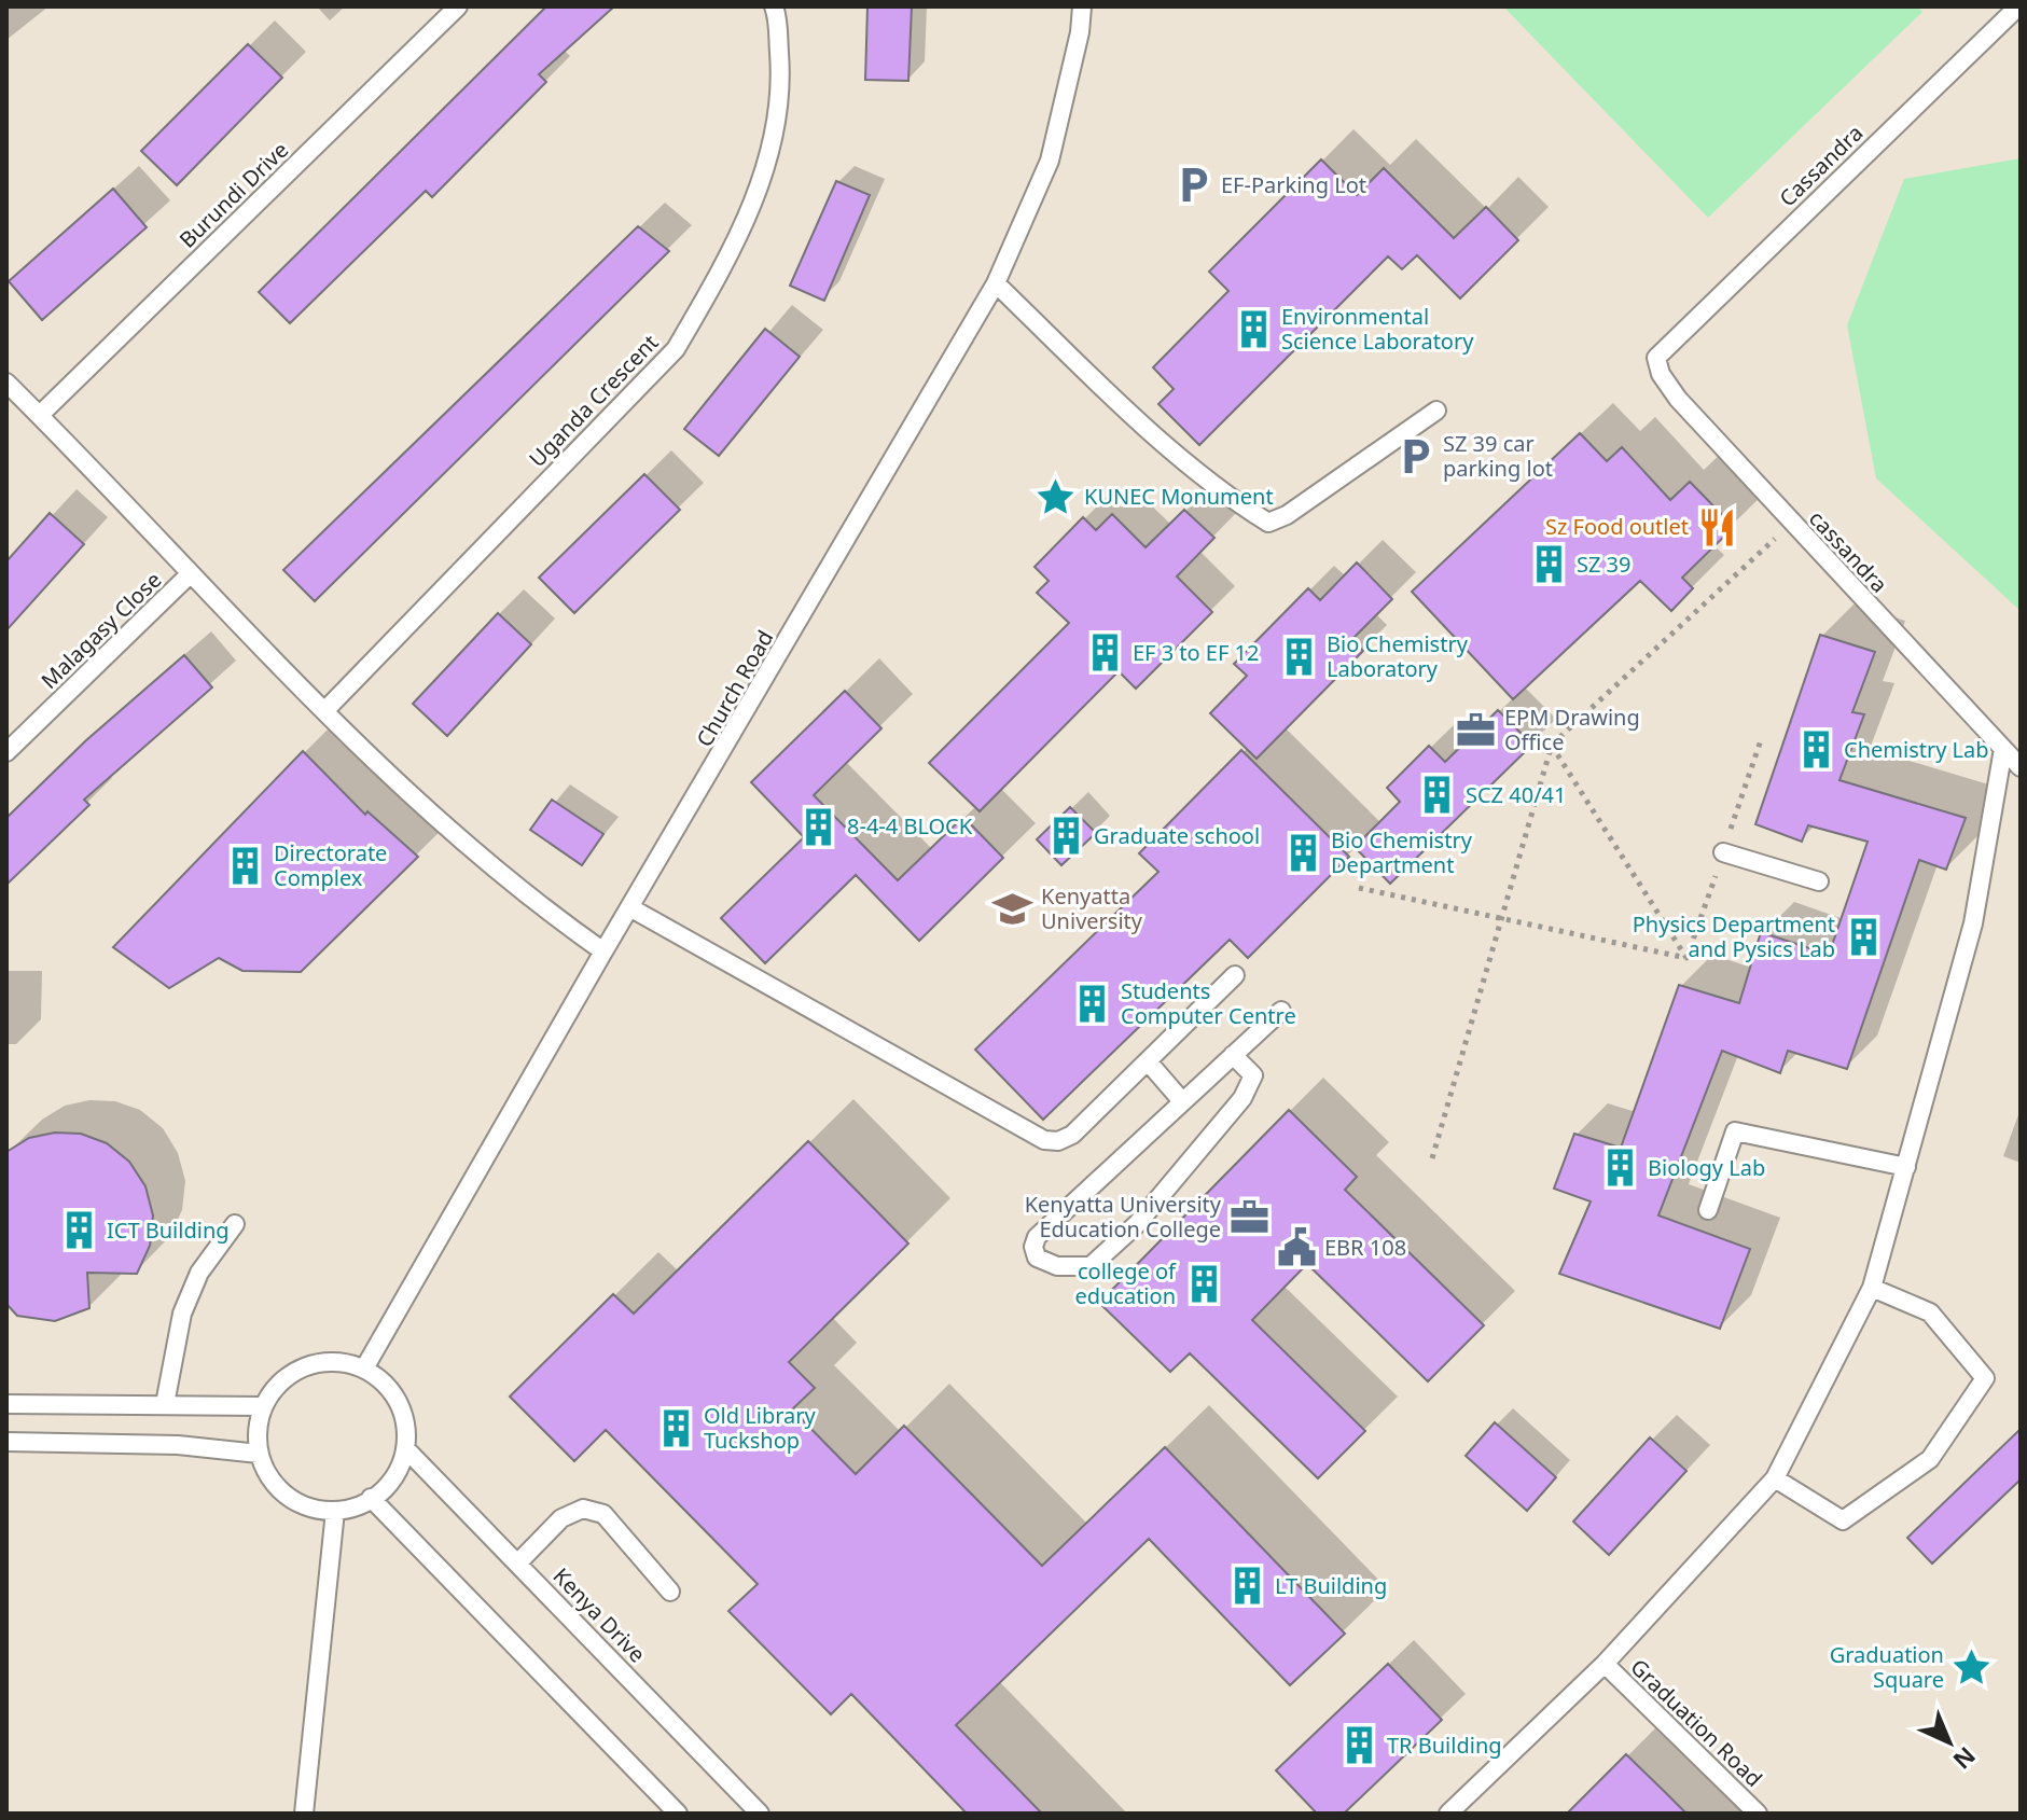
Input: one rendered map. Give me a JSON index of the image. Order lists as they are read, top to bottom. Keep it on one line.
{"streets":{"lane":["Cassandra","Burundi Drive","Uganda Crescent","cassandra","Malagasy Close","Church Road","Kenya Drive","Graduation Road"]},"crossings":[["Cassandra","cassandra"],["Church Road","Kenya Drive"]],"places":{"parking":["EF-Parking Lot","SZ 39 car parking lot"],"building":["Environmental Science Laboratory","SZ 39","EF 3 to EF 12","Bio Chemistry Laboratory","Chemistry Lab","SCZ 40/41","8-4-4 BLOCK","Graduate school","Bio Chemistry Department","Directorate Complex","Physics Department and Pysics Lab","Students Computer Centre","Biology Lab","ICT Building","college of education","Old Library Tuckshop","LT Building","TR Building"],"place":["KUNEC Monument","Graduation Square"],"restaurant":["Sz Food outlet"],"office":["EPM Drawing Office","Kenyatta University Education College"],"school or university":["Kenyatta University"],"public building":["EBR 108"]},"north":"bottom right"}
